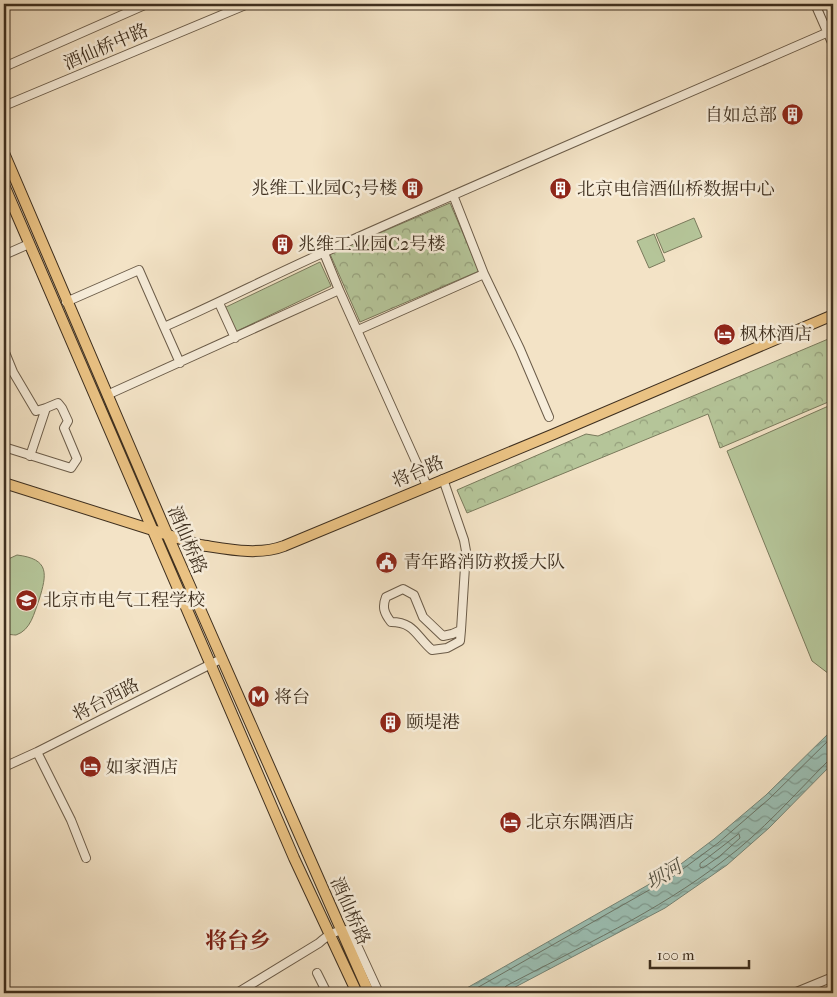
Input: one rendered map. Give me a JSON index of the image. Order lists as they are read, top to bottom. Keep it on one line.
{"streets":{"main road":["将台路","酒仙桥路"],"street":["酒仙桥中路","将台西路"]},"crossings":[["将台路","酒仙桥路"],["酒仙桥路","将台西路"]],"districts":["将台乡"],"water":["坝河"],"places":{"building":["自如总部","兆维工业园C3号楼","北京电信酒仙桥数据中心","兆维工业园C2号楼","颐堤港"],"hotel":["枫林酒店","如家酒店","北京东隅酒店"],"public building":["青年路消防救援大队"],"school or university":["北京市电气工程学校"],"metro station":["将台"]},"scale_bar":"100 m"}
